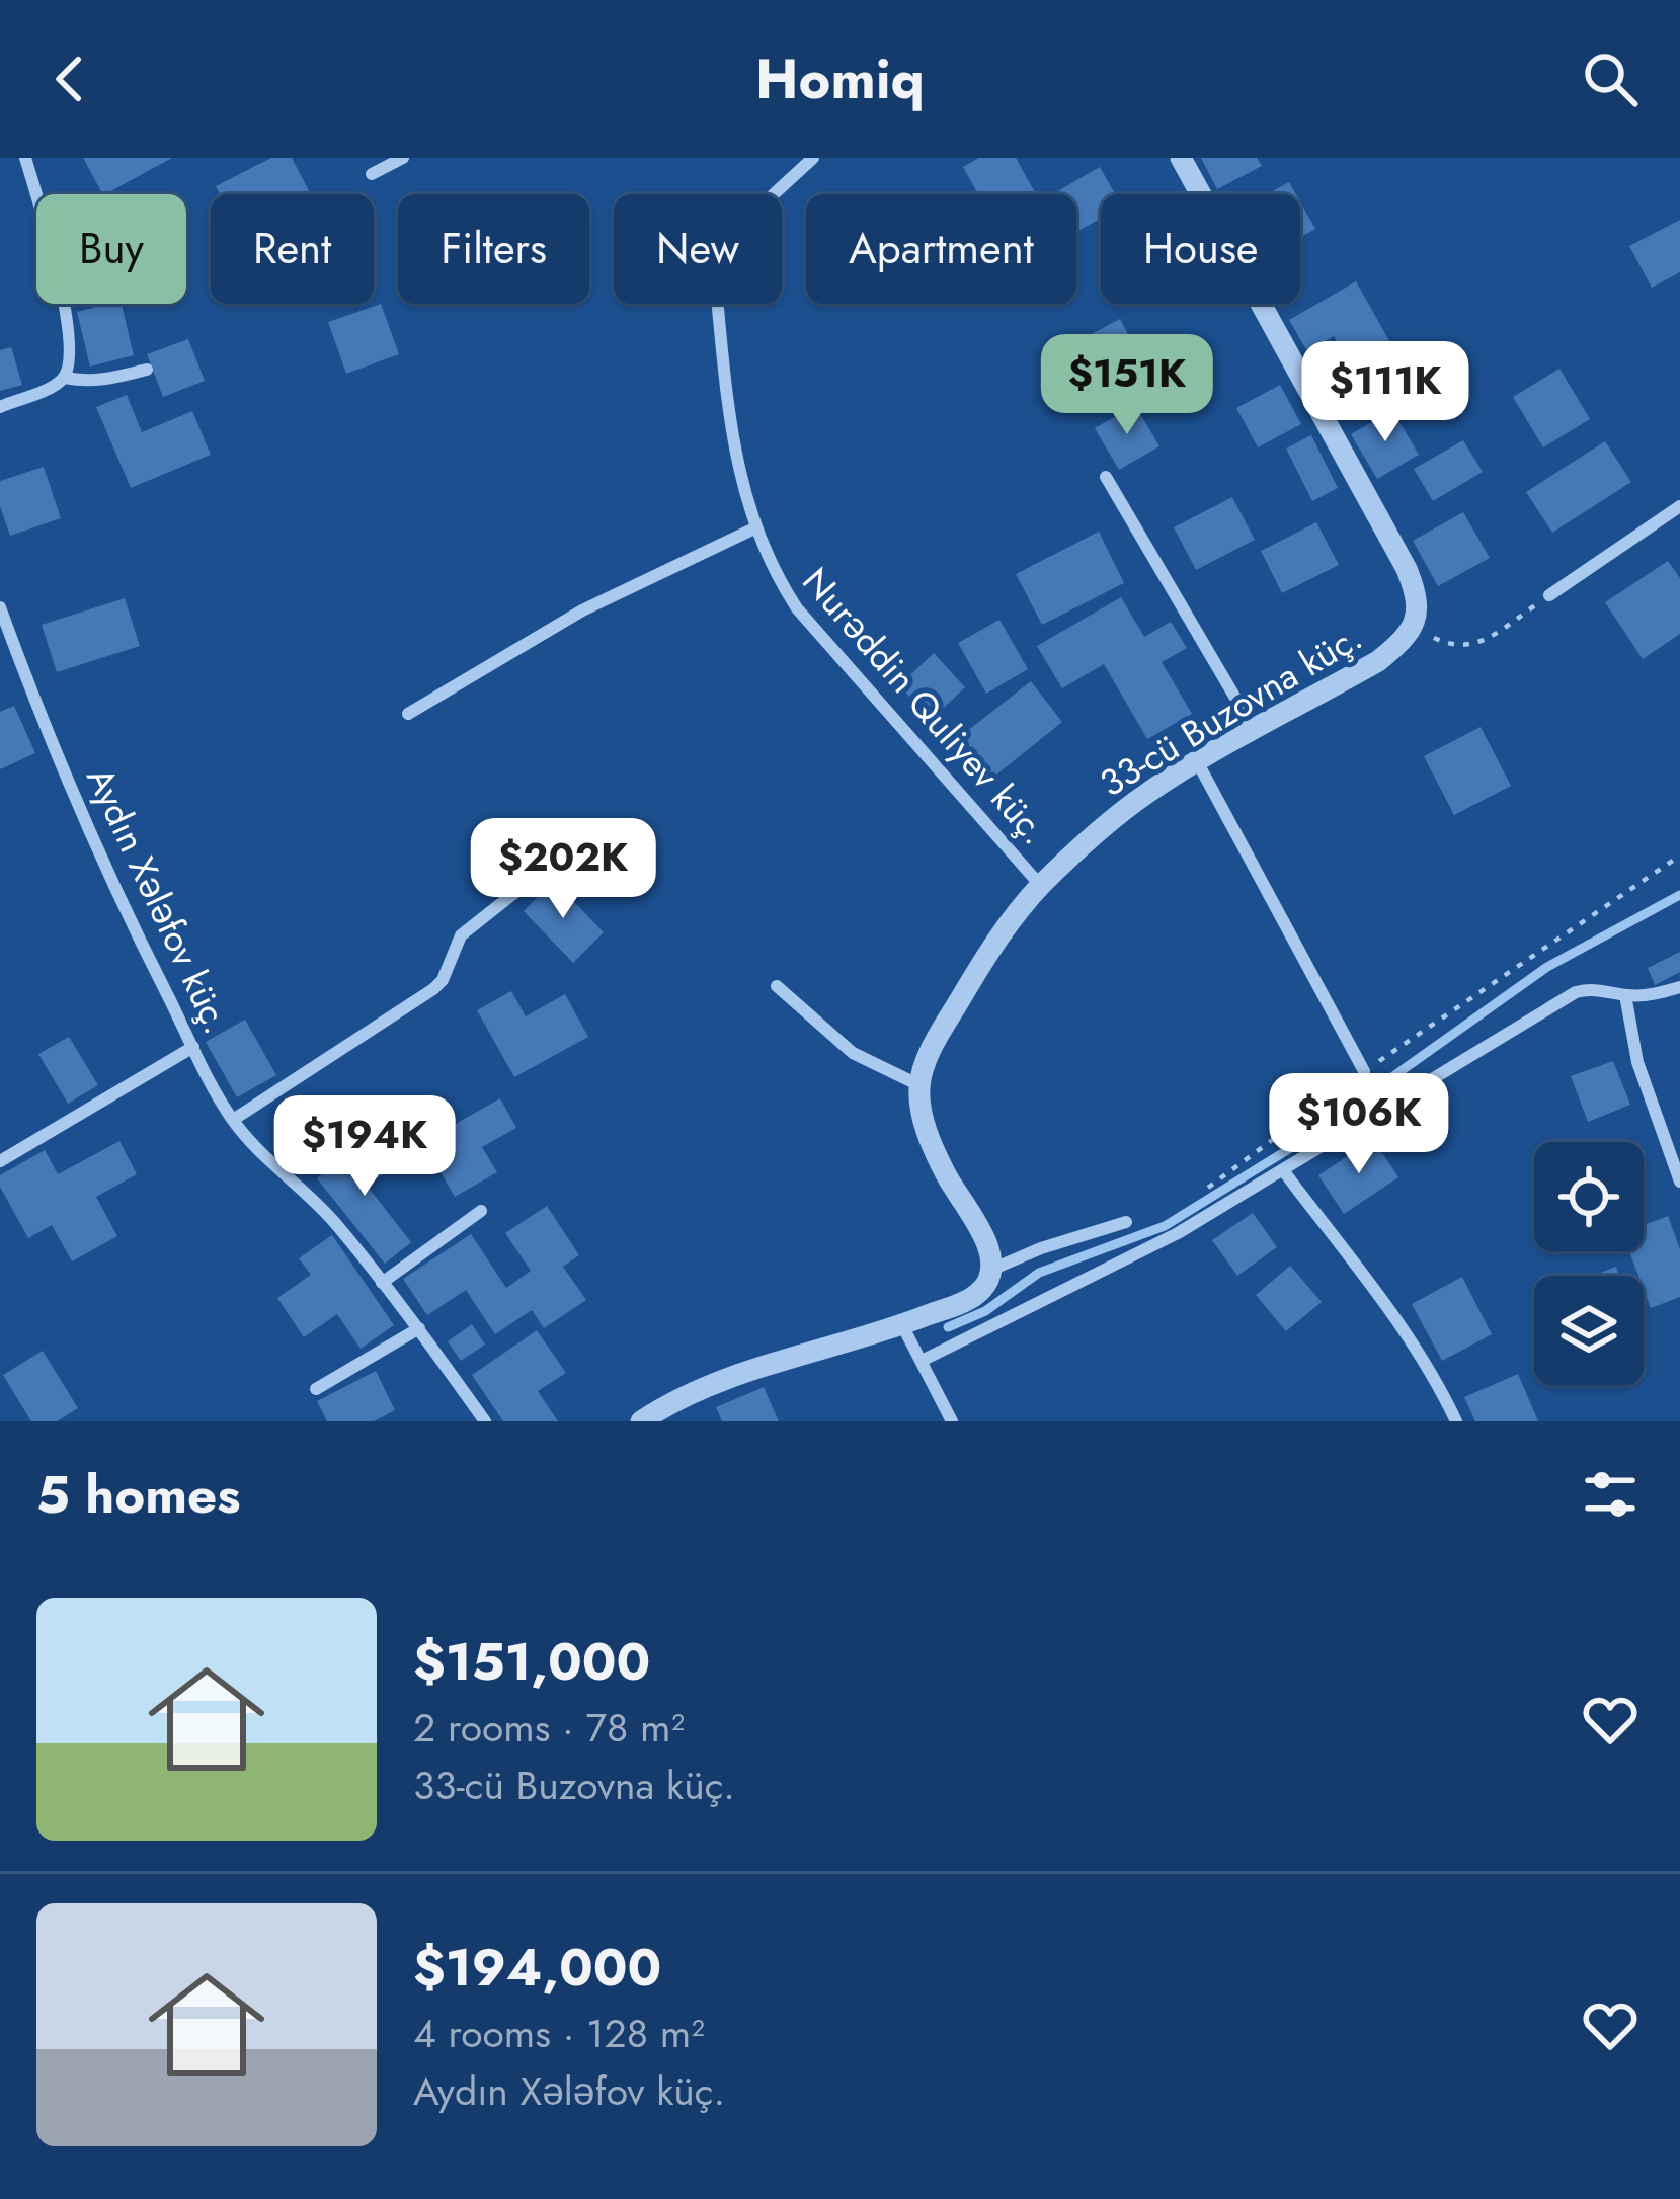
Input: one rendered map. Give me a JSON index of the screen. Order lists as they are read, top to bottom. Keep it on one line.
{"streets":{"street":["Nurəddin Quliyev küç.","33-cü Buzovna küç.","Aydın Xələfov küç."]},"crossings":[["Nurəddin Quliyev küç.","33-cü Buzovna küç."]],"page":{"header":"Homiq","chip":["Buy","Rent","Filters","New","Apartment","House"],"price":["$151K","$111K","$202K","$106K","$194K"],"heading":"5 homes","list":[{"name":"$151,000","note":"2 rooms · 78 m² · 33-cü Buzovna küç."},{"name":"$194,000","note":"4 rooms · 128 m² · Aydın Xələfov küç."}]}}
